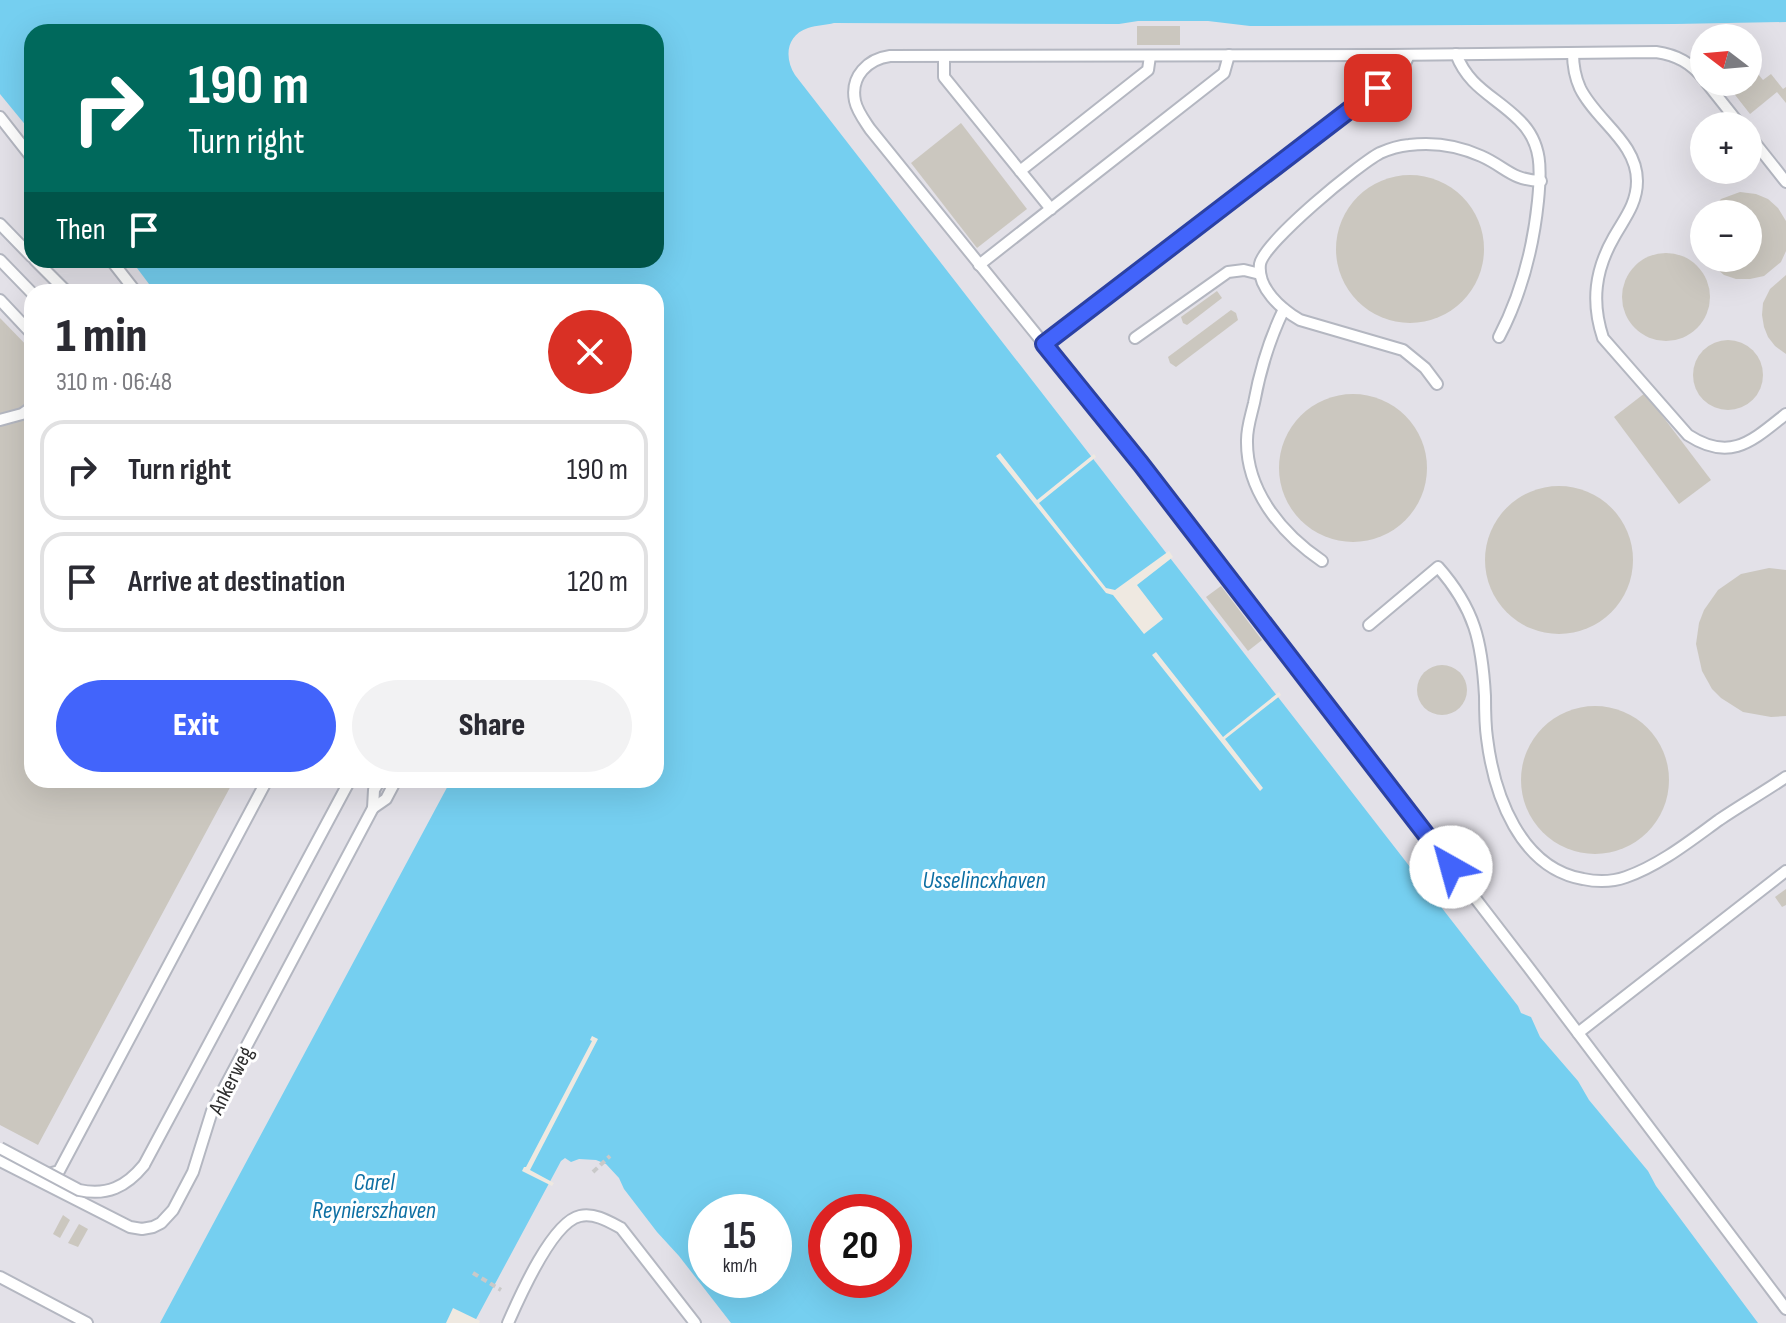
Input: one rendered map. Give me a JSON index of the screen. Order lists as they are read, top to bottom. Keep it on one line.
{"streets":{"lane":["Ankerweg"]},"water":["Usselincxhaven","Carel Reynierszhaven"],"north":"left","page":{"map_buttons":["+","−"],"turn":["190 m","Turn right"],"then":"Then","heading":["1 min","310 m · 06:48"],"list":[{"name":"Turn right","value":"190 m"},{"name":"Arrive at destination","value":"120 m"}],"buttons":["Exit","Share"],"speed":"15 km/h","limit":"20"}}
